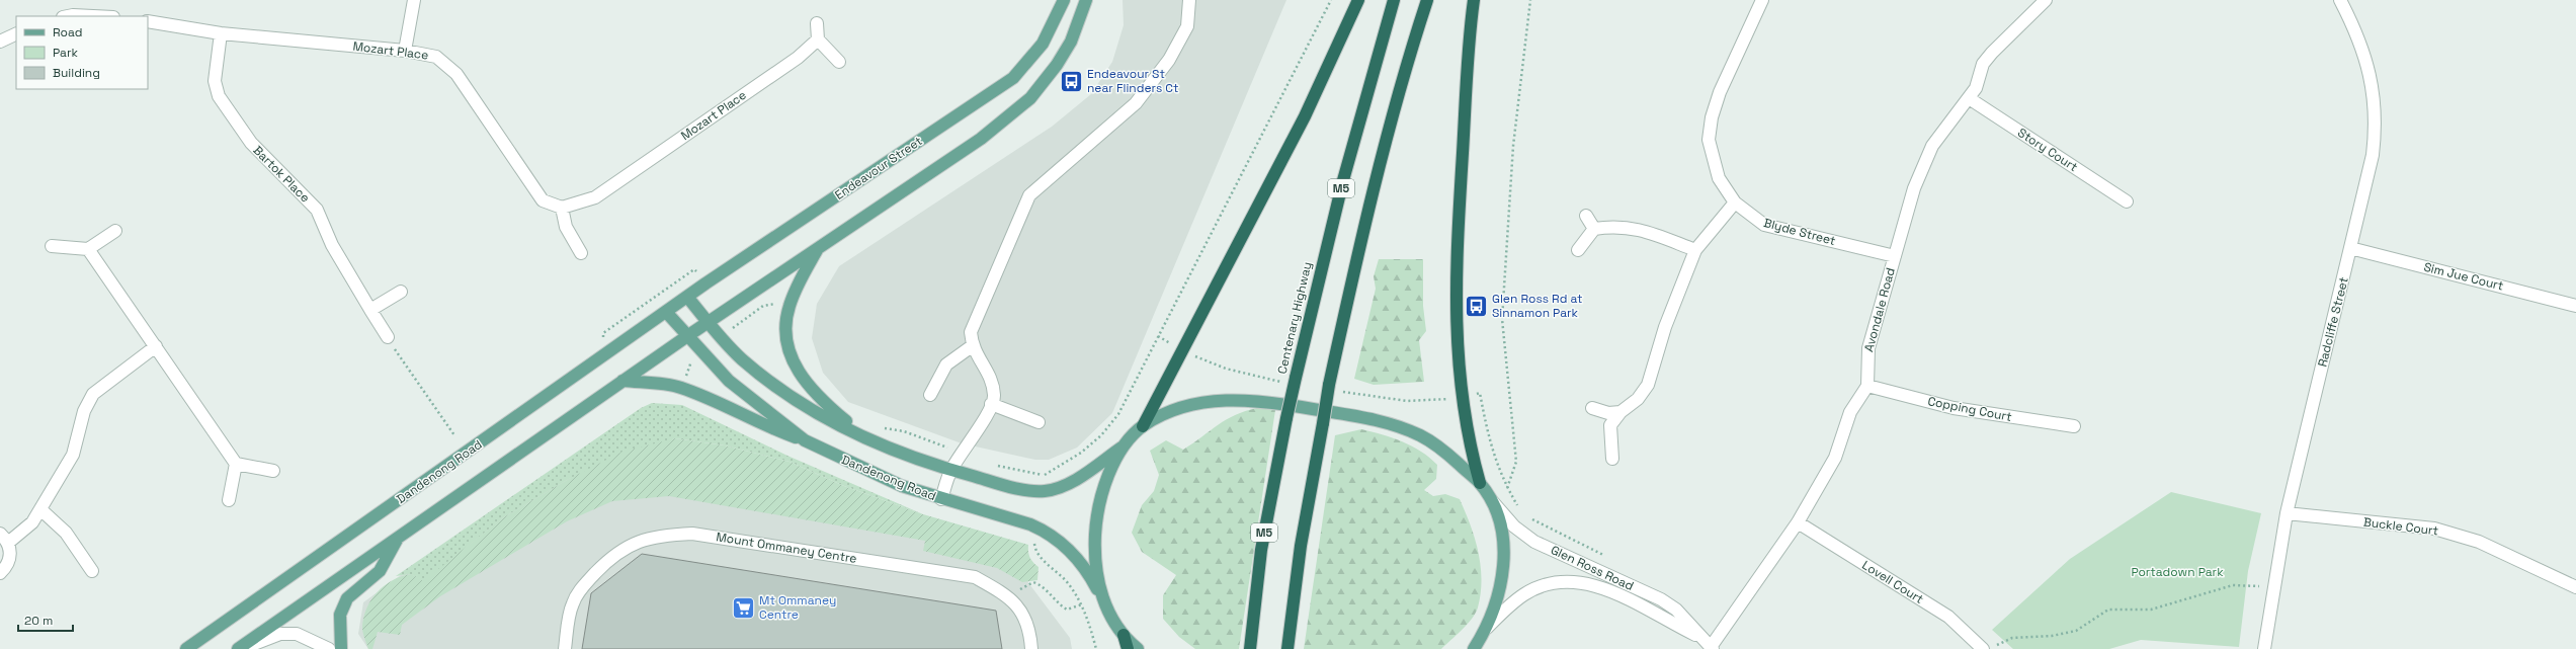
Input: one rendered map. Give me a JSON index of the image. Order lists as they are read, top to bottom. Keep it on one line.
{"streets":{"highway":["M5","Centenary Highway"],"main road":["Endeavour Street","Dandenong Road"],"street":["Mozart Place","Story Court","Bartok Place","Blyde Street","Sim Jue Court","Avondale Road","Radcliffe Street","Copping Court","Buckle Court","Mount Ommaney Centre","Glen Ross Road","Lovell Court"]},"crossings":[["Mozart Place","Bartok Place"],["Story Court","Avondale Road"],["Endeavour Street","Dandenong Road"],["Blyde Street","Avondale Road"],["Sim Jue Court","Radcliffe Street"],["Avondale Road","Copping Court"],["Avondale Road","Glen Ross Road"],["Avondale Road","Lovell Court"],["Radcliffe Street","Buckle Court"]],"parks":["Portadown Park"],"places":{"bus stop":["Endeavour St near Flinders Ct","Glen Ross Rd at Sinnamon Park"],"supermarket":["Mt Ommaney Centre"]},"legend":["Road","Park","Building"],"scale_bar":"20 m"}
